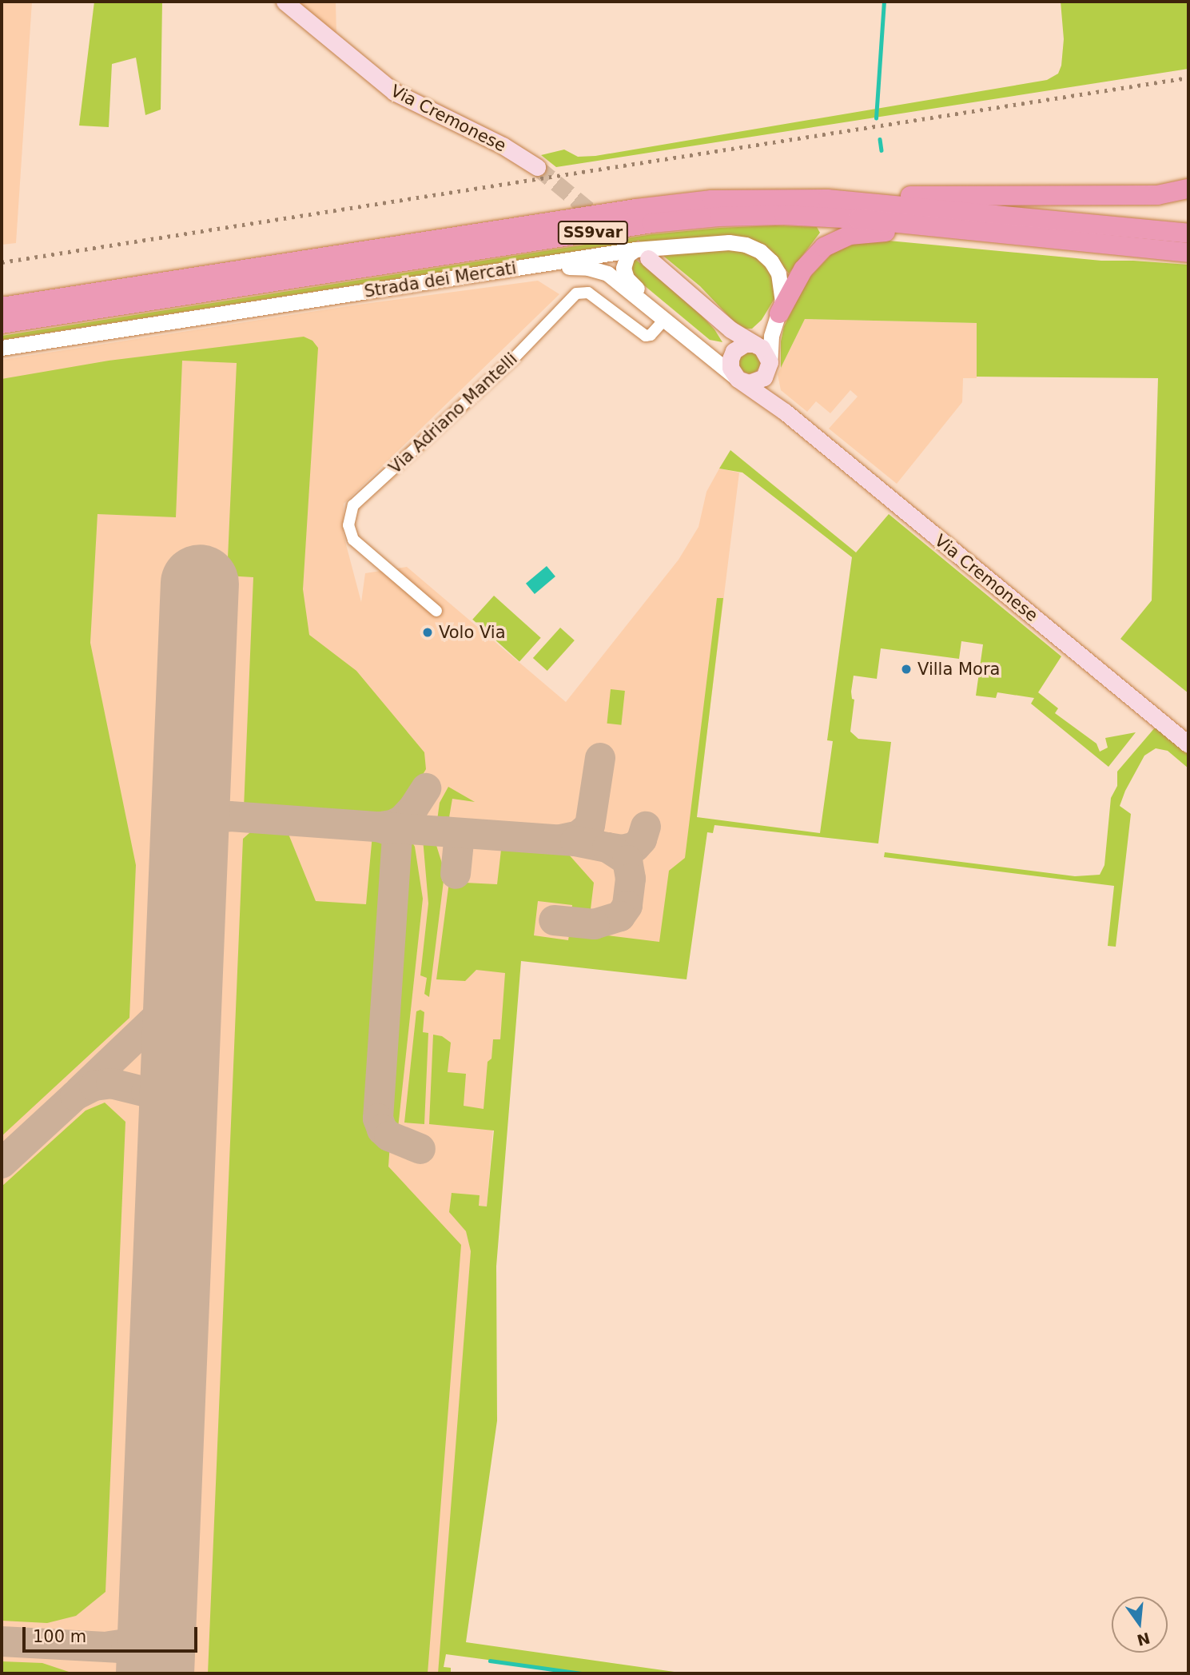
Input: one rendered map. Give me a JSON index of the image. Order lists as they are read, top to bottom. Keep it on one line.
{"streets":{"highway":["SS9var"],"main road":["Via Cremonese"],"street":["Strada dei Mercati","Via Adriano Mantelli"]},"crossings":[["Via Cremonese","Strada dei Mercati"],["Strada dei Mercati","Via Adriano Mantelli"]],"places":["Volo Via","Villa Mora"],"scale_bar":"100 m","north":"bottom"}
